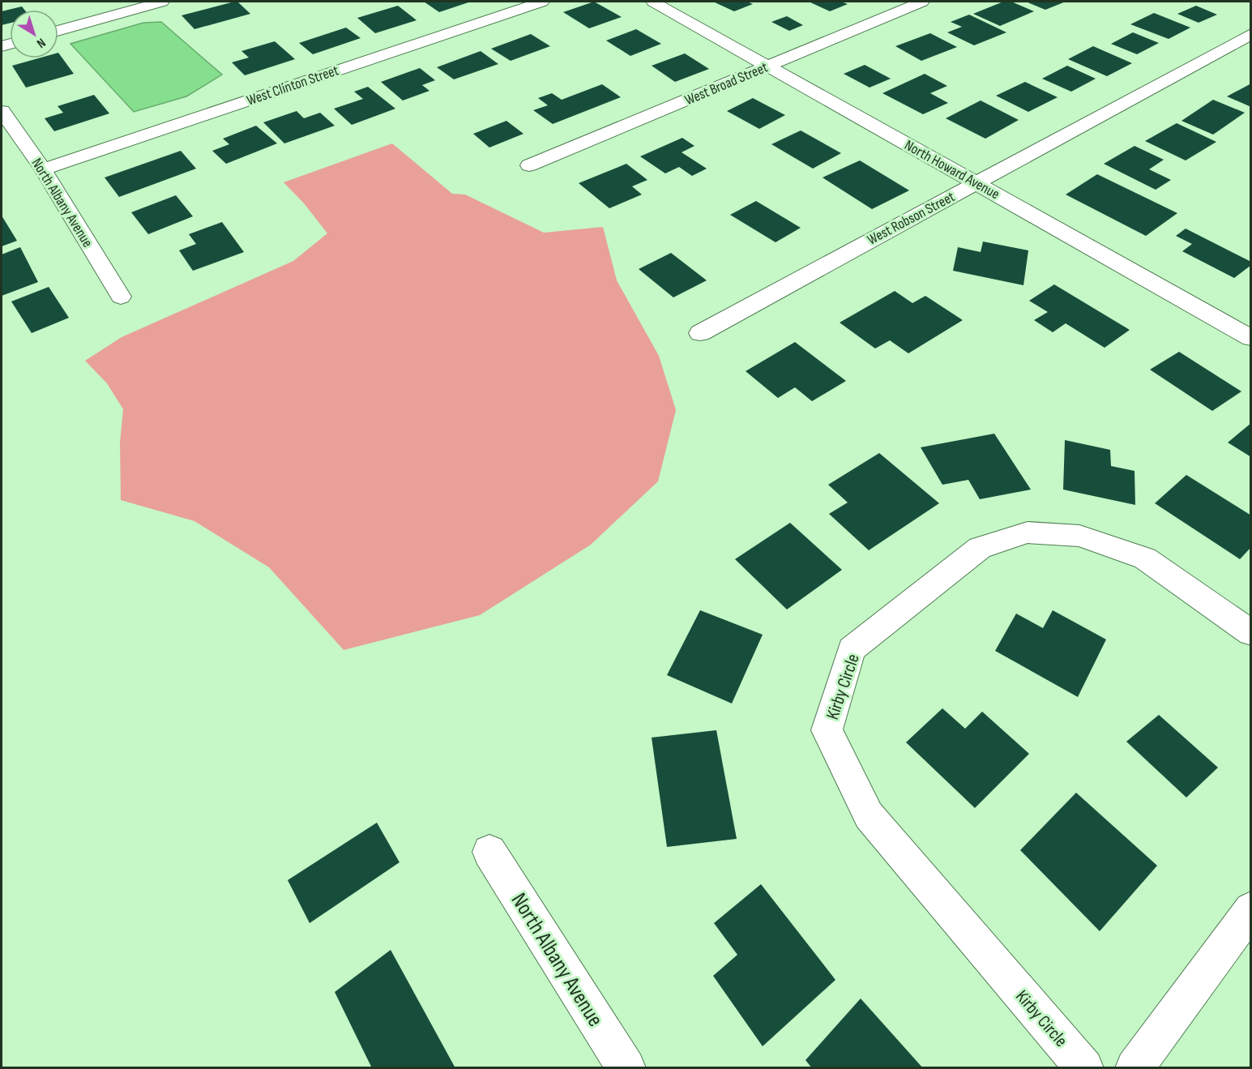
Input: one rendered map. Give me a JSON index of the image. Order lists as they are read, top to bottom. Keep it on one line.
{"streets":{"street":["West Broad Street","West Clinton Street","North Howard Avenue","North Albany Avenue","West Robson Street","Kirby Circle"]},"crossings":[["West Broad Street","North Howard Avenue"],["West Clinton Street","North Albany Avenue"],["North Howard Avenue","West Robson Street"]],"north":"bottom right"}
